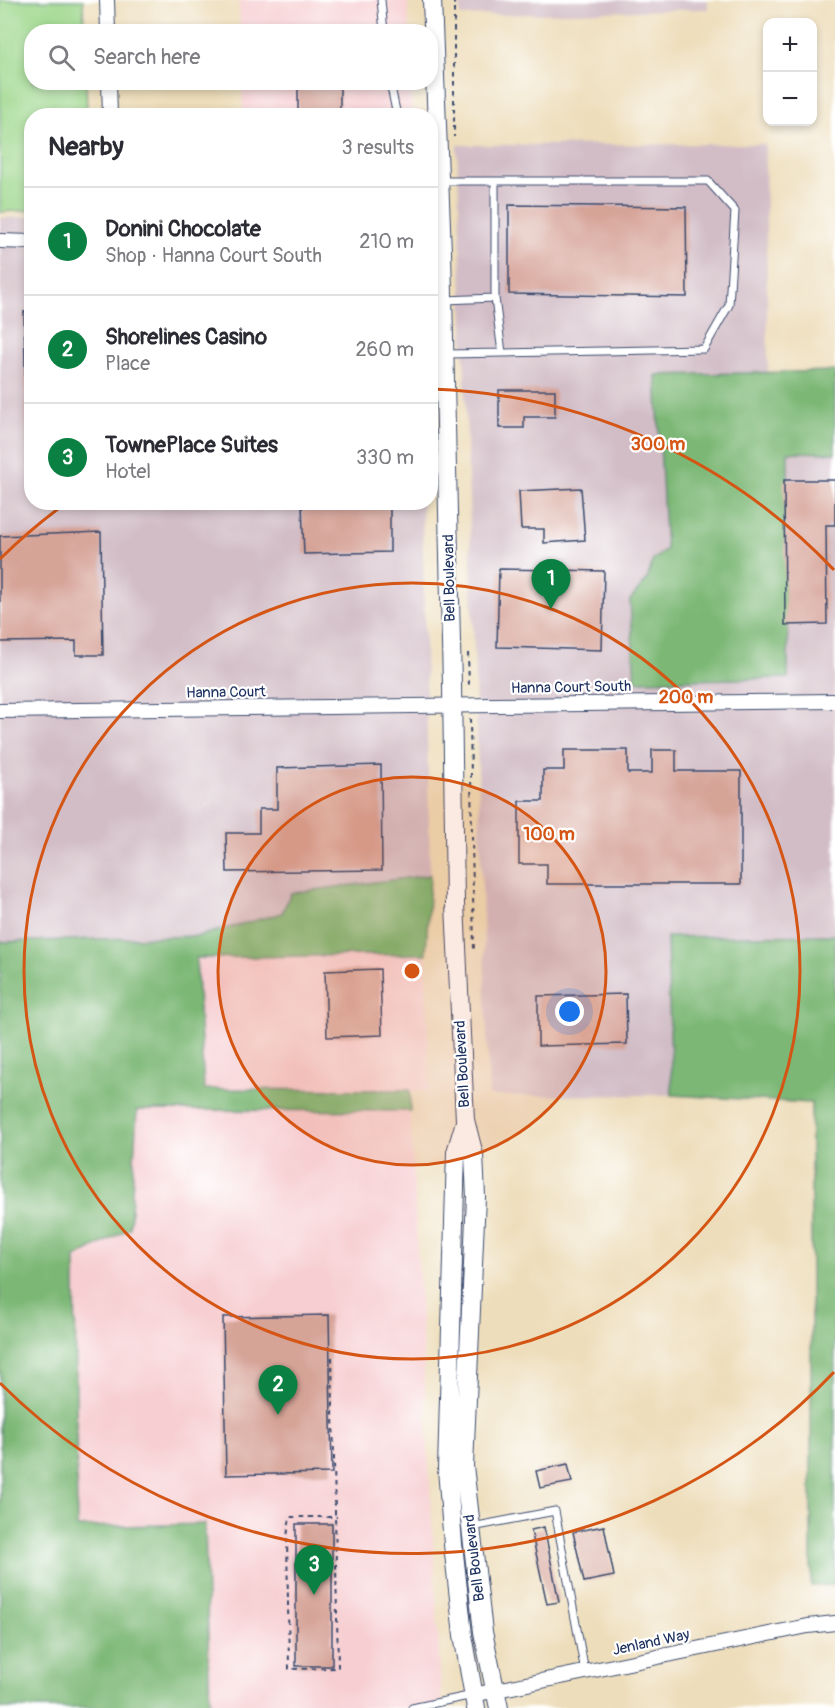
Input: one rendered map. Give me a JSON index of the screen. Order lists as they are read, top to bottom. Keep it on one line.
{"streets":{"main road":["Bell Boulevard"],"street":["Hanna Court South","Hanna Court","Jenland Way"]},"crossings":[["Bell Boulevard","Hanna Court South"],["Bell Boulevard","Hanna Court"],["Bell Boulevard","Jenland Way"],["Hanna Court South","Hanna Court"]],"page":{"map_buttons":["+","−"],"search":"Search here","heading":["Nearby","3 results"],"list":[{"mark":"1","name":"Donini Chocolate","note":"Shop · Hanna Court South","value":"210 m"},{"mark":"2","name":"Shorelines Casino","note":"Place","value":"260 m"},{"mark":"3","name":"TownePlace Suites","note":"Hotel","value":"330 m"}],"pins":["1","2","3"]},"rings":["300 m","200 m","100 m"]}
